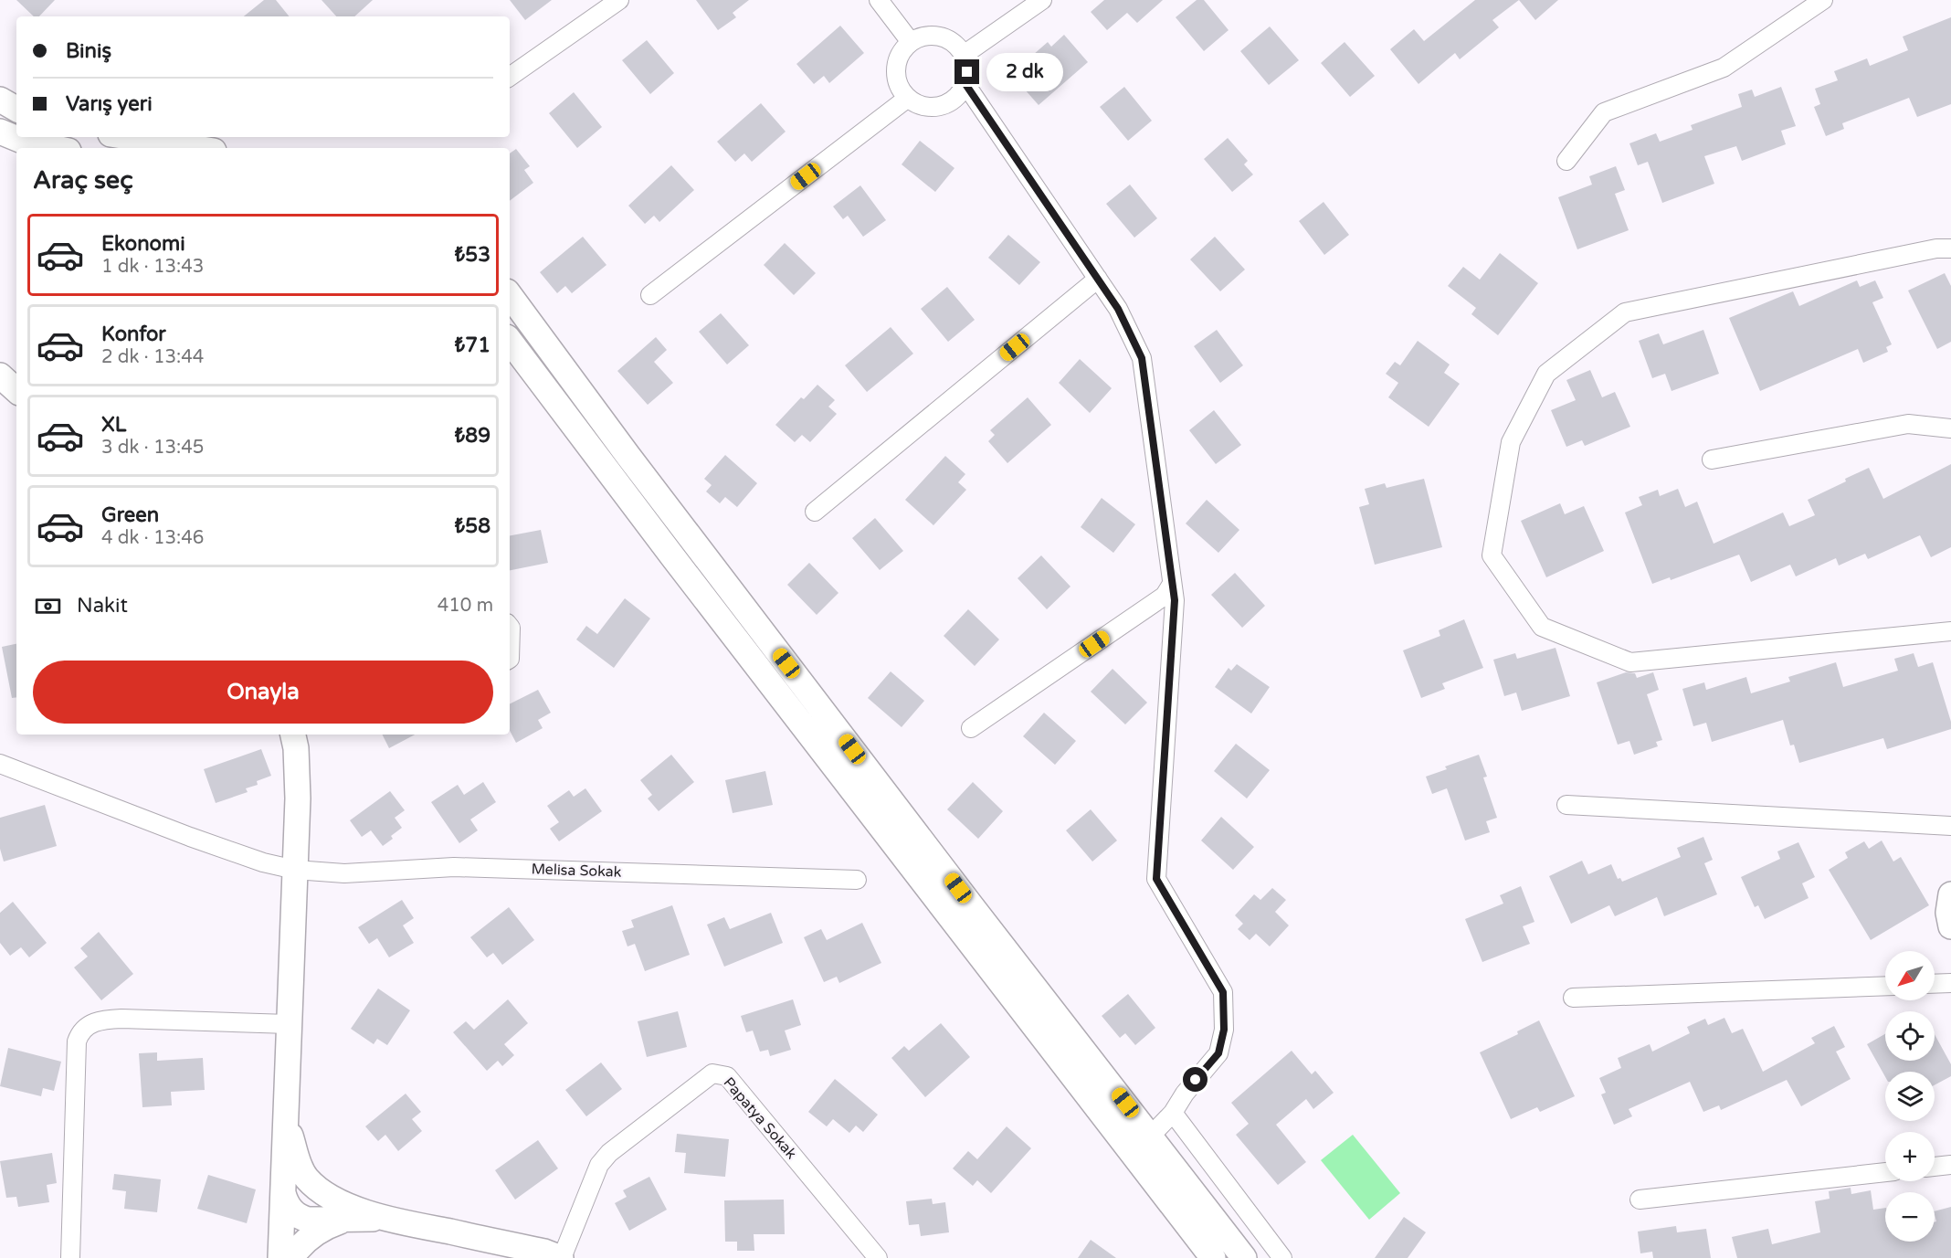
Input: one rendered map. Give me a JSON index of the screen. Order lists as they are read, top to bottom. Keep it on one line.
{"streets":{"street":["Melisa Sokak","Papatya Sokak"]},"north":"bottom left","page":{"banner":["Biniş","Varış yeri"],"bubble":"2 dk","heading":"Araç seç","list":[{"name":"Ekonomi","note":"1 dk · 13:43","value":"₺53"},{"name":"Konfor","note":"2 dk · 13:44","value":"₺71"},{"name":"XL","note":"3 dk · 13:45","value":"₺89"},{"name":"Green","note":"4 dk · 13:46","value":"₺58"}],"pay":["Nakit","410 m"],"buttons":"Onayla","map_buttons":["+","−"]}}
